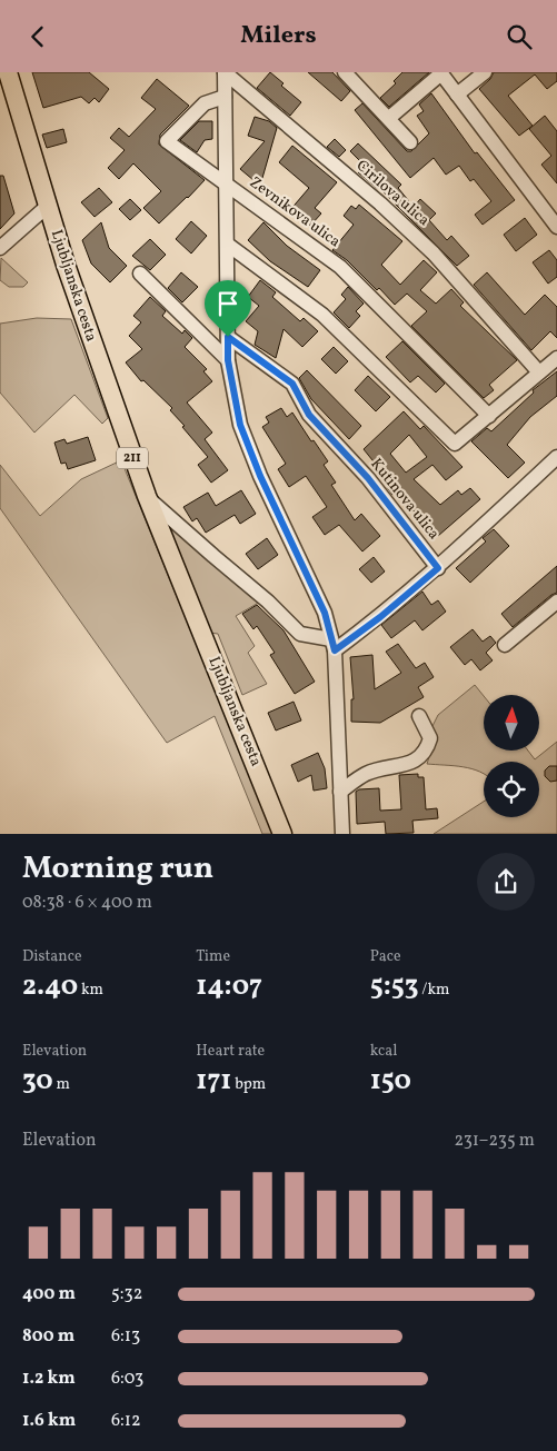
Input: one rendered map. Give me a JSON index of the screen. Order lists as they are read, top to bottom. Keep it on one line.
{"streets":{"main road":["Ljubljanska cesta","211"],"street":["Cirilova ulica","Zevnikova ulica","Kutinova ulica"]},"crossings":[["Cirilova ulica","Zevnikova ulica"],["Ljubljanska cesta","Kutinova ulica"]],"north":"top","page":{"header":"Milers","heading":["Morning run","08:38 · 6 × 400 m"],"stats":[["Distance","2.40 km"],["Time","14:07"],["Pace","5:53 /km"],["Elevation","30 m"],["Heart rate","171 bpm"],["kcal","150"]],"chart":["Elevation","231–235 m"],"list":[{"name":"400 m","note":"5:32"},{"name":"800 m","note":"6:13"},{"name":"1.2 km","note":"6:03"},{"name":"1.6 km","note":"6:12"}]}}
